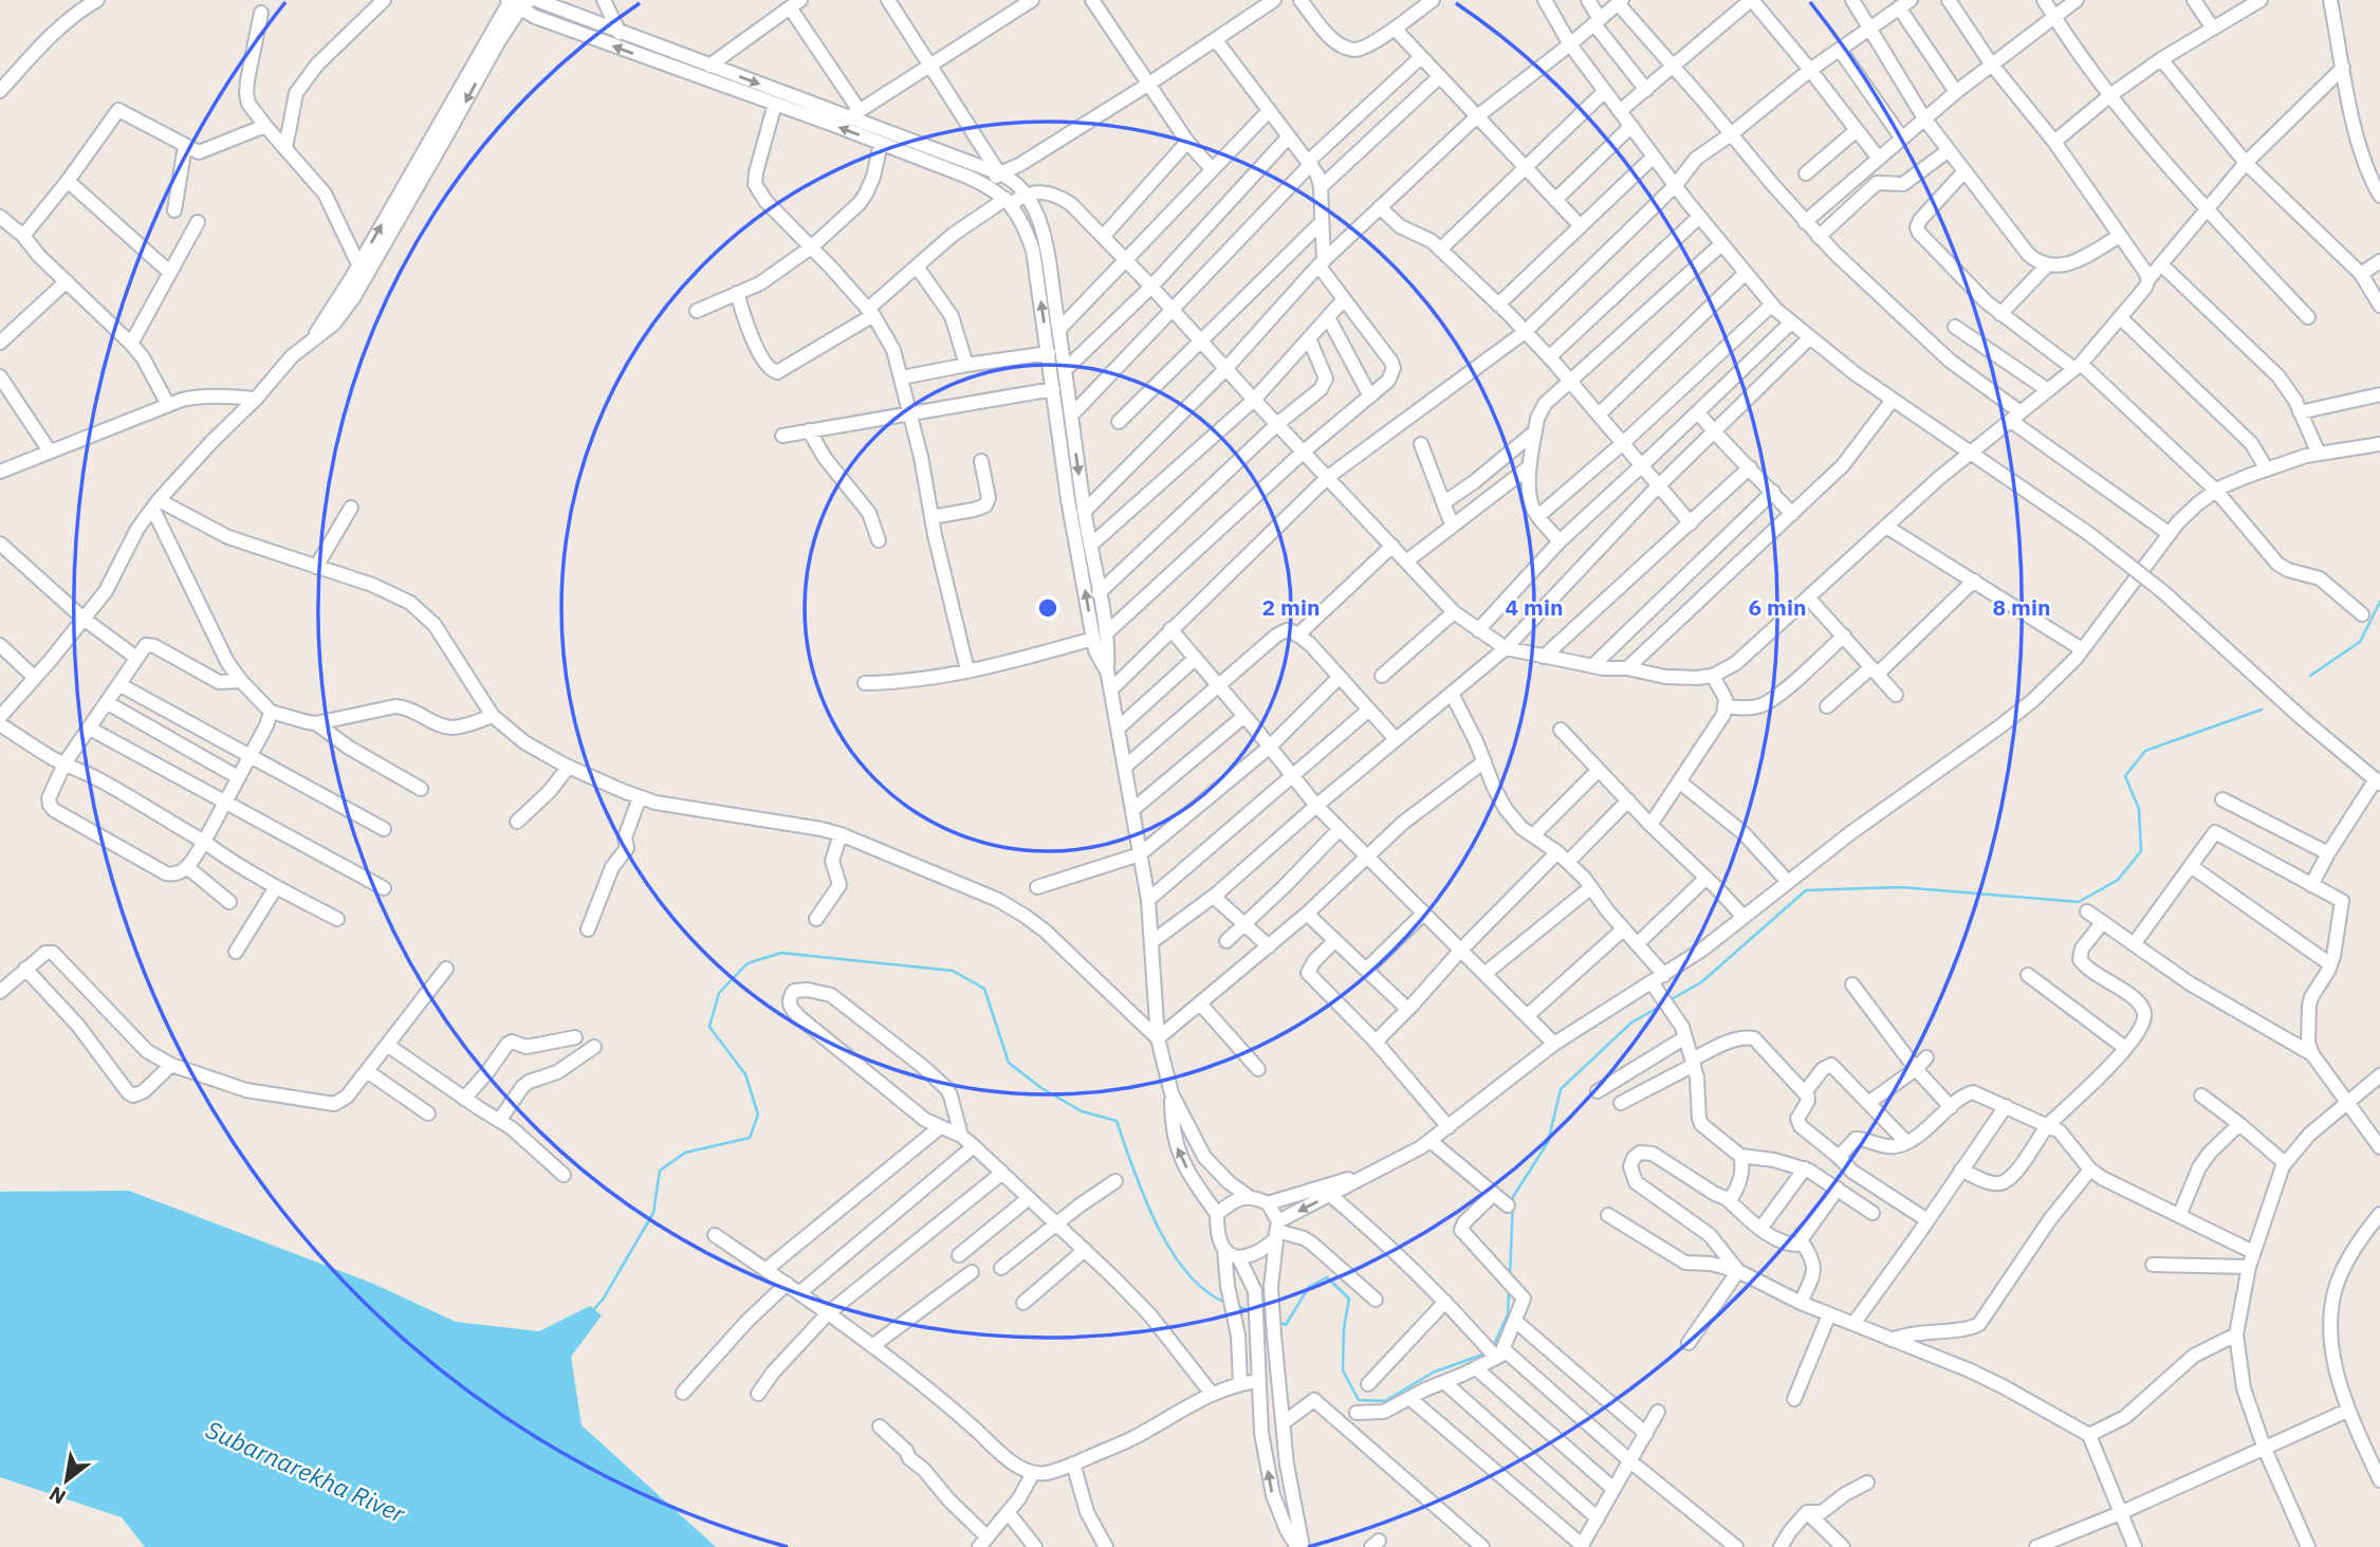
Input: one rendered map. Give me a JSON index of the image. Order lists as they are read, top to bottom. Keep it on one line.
{"water":["Subarnarekha River"],"north":"bottom left","rings":["2 min","4 min","6 min","8 min"]}
